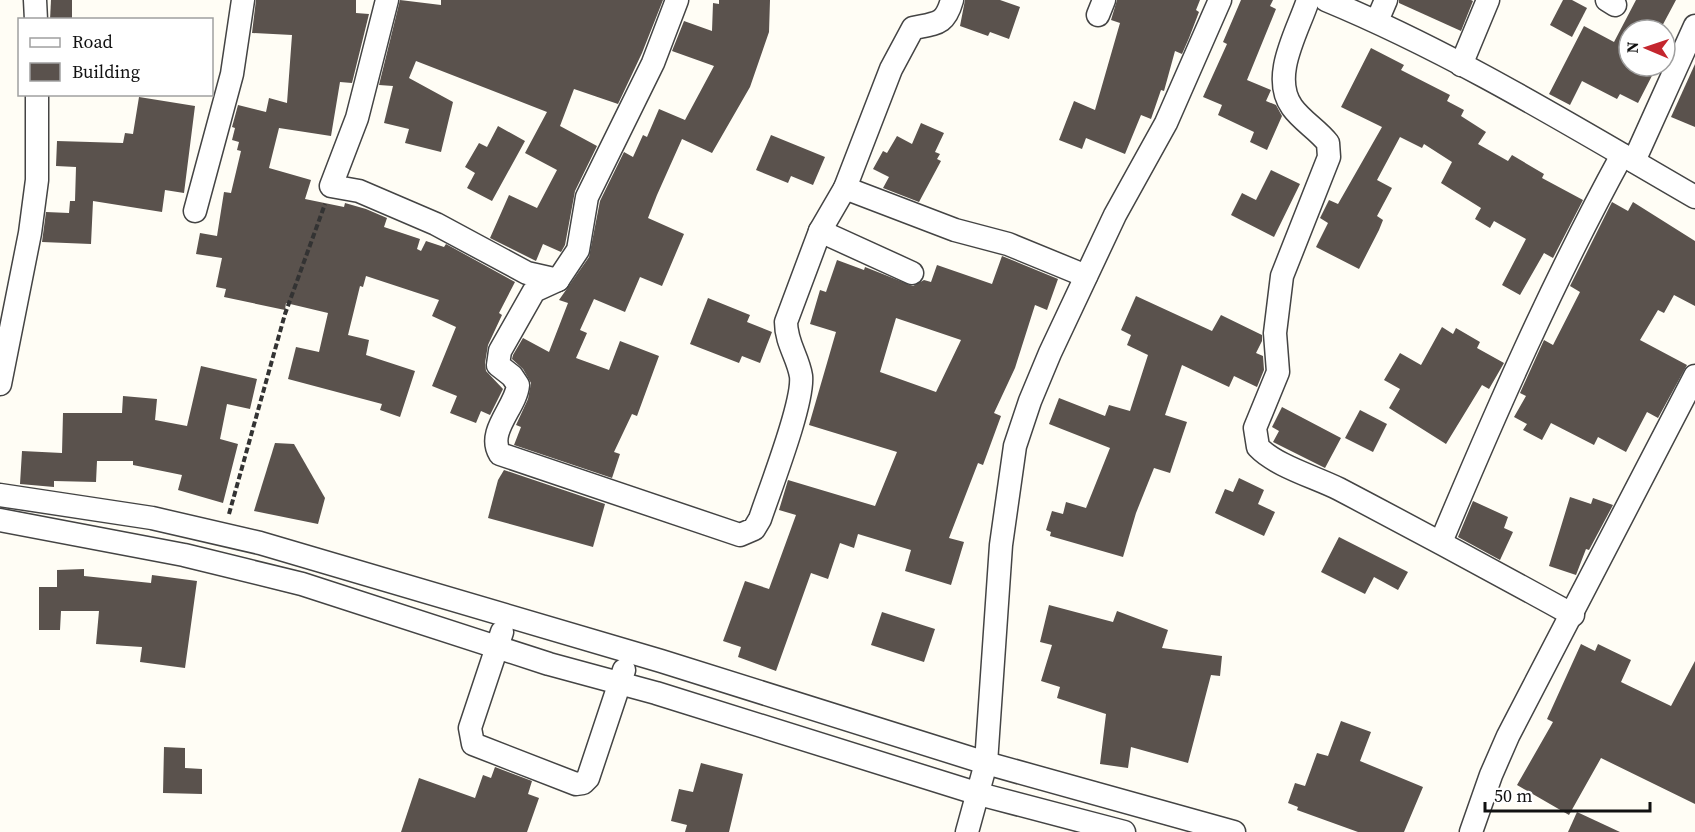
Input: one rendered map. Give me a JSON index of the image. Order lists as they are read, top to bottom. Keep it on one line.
{"legend":["Road","Building"],"scale_bar":"50 m","north":"left"}
